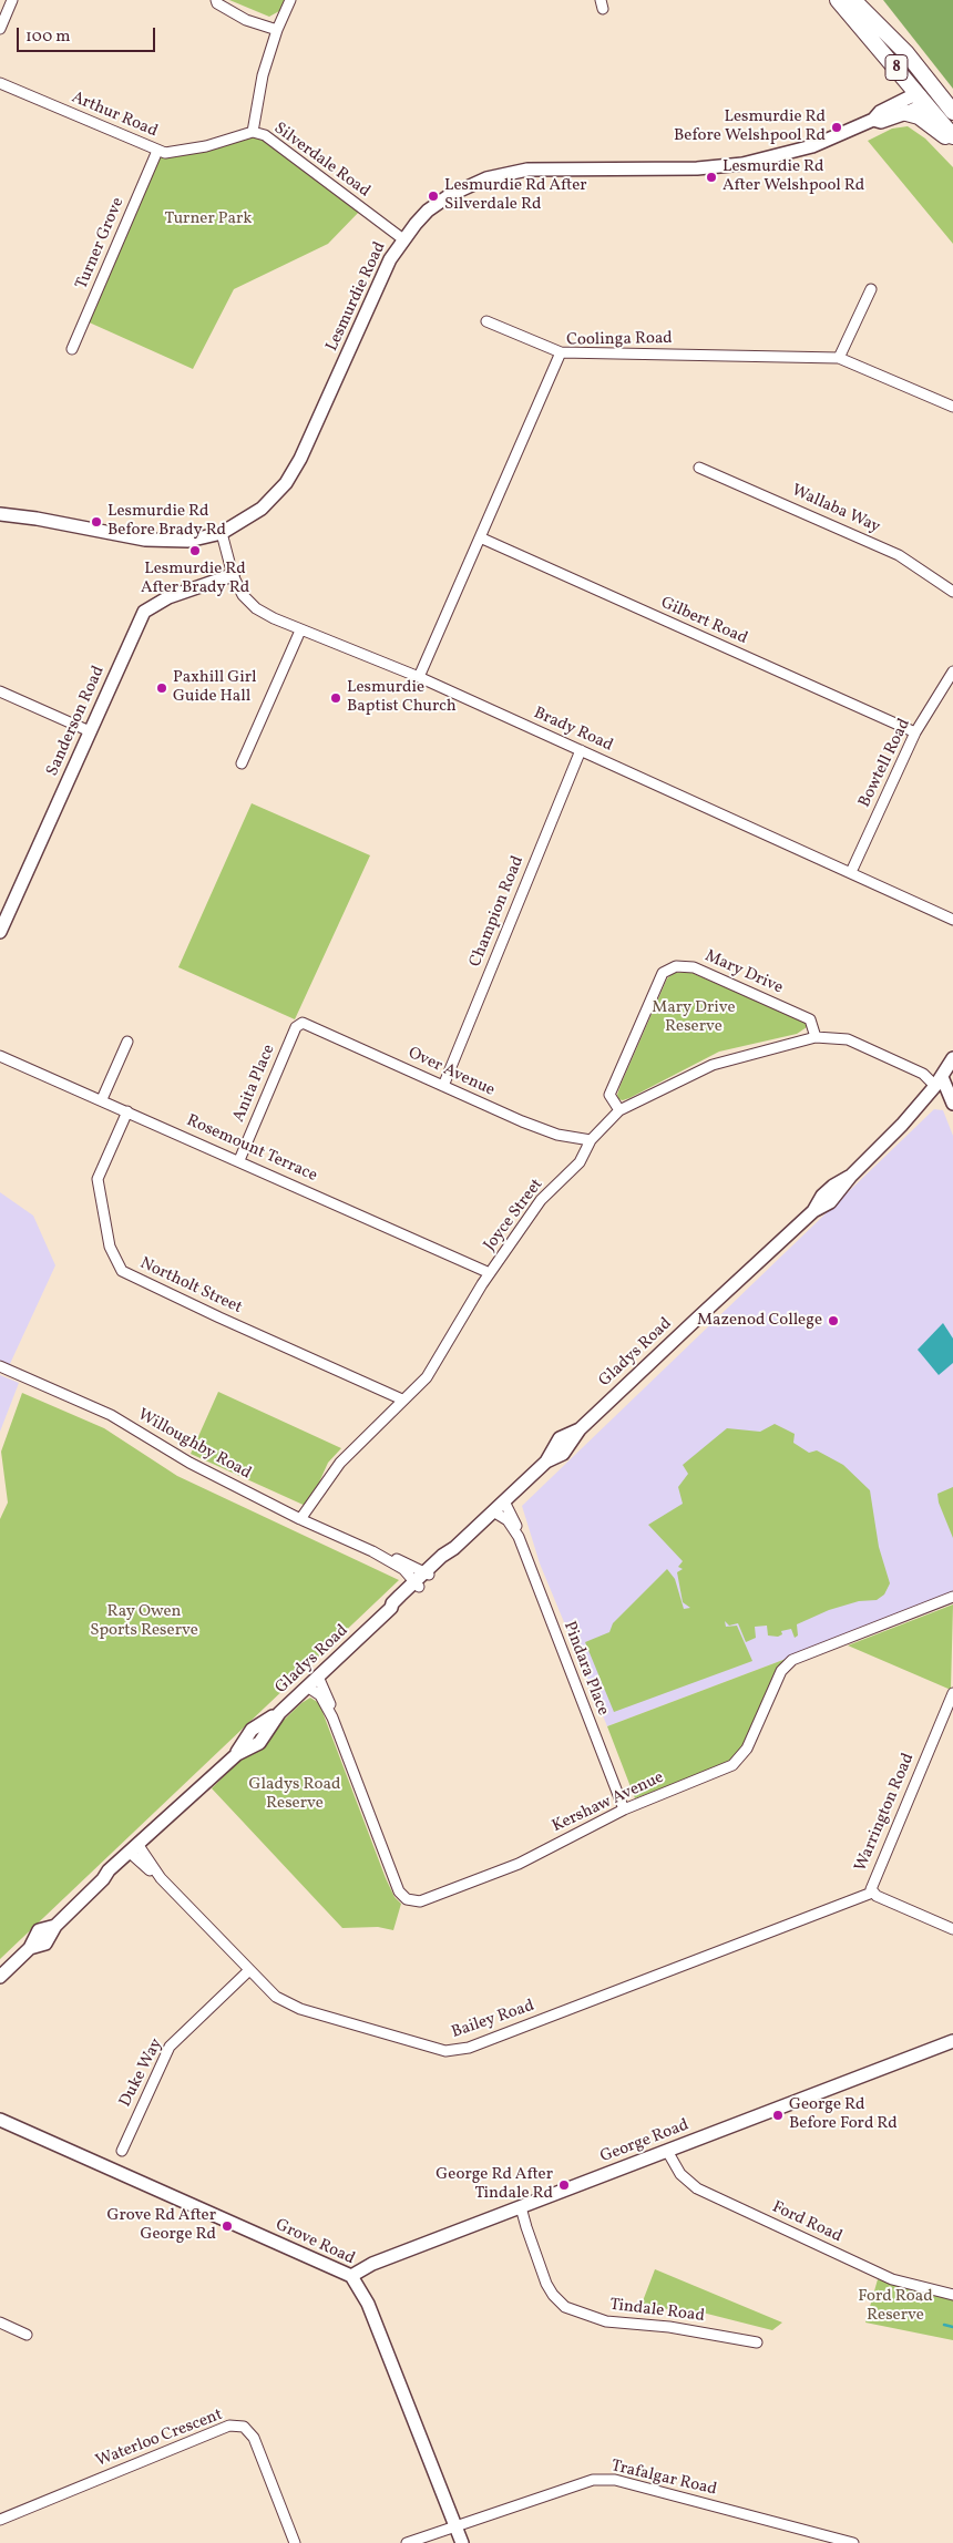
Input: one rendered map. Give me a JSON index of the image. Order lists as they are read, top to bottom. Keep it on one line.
{"streets":{"main road":["8"],"street":["Arthur Road","Silverdale Road","Turner Grove","Lesmurdie Road","Coolinga Road","Wallaba Way","Gilbert Road","Sanderson Road","Brady Road","Bowtell Road","Champion Road","Mary Drive","Over Avenue","Anita Place","Rosemount Terrace","Joyce Street","Northolt Street","Gladys Road","Willoughby Road","Pindara Place","Kershaw Avenue","Warrington Road","Bailey Road","Duke Way","George Road","Ford Road","Grove Road","Tindale Road","Waterloo Crescent","Trafalgar Road"]},"crossings":[["8","Lesmurdie Road"],["Arthur Road","Silverdale Road"],["Arthur Road","Turner Grove"],["Silverdale Road","Lesmurdie Road"],["Lesmurdie Road","Brady Road"],["Coolinga Road","Gilbert Road"],["Coolinga Road","Brady Road"],["Gilbert Road","Bowtell Road"],["Sanderson Road","Brady Road"],["Brady Road","Bowtell Road"],["Brady Road","Champion Road"],["Champion Road","Over Avenue"],["Mary Drive","Joyce Street"],["Over Avenue","Anita Place"],["Over Avenue","Joyce Street"],["Anita Place","Rosemount Terrace"],["Rosemount Terrace","Joyce Street"],["Rosemount Terrace","Northolt Street"],["Joyce Street","Northolt Street"],["Joyce Street","Gladys Road"],["Joyce Street","Willoughby Road"],["Gladys Road","Willoughby Road"],["Gladys Road","Pindara Place"],["Gladys Road","Kershaw Avenue"],["Gladys Road","Bailey Road"],["Pindara Place","Kershaw Avenue"],["Warrington Road","Bailey Road"],["Bailey Road","Duke Way"],["George Road","Ford Road"],["George Road","Grove Road"],["George Road","Tindale Road"],["Grove Road","Trafalgar Road"]],"parks":["Turner Park","Mary Drive Reserve","Ray Owen Sports Reserve","Gladys Road Reserve","Ford Road Reserve"],"places":["Lesmurdie Rd Before Welshpool Rd","Lesmurdie Rd After Welshpool Rd","Lesmurdie Rd After Silverdale Rd","Lesmurdie Rd Before Brady Rd","Lesmurdie Rd After Brady Rd","Paxhill Girl Guide Hall","Lesmurdie Baptist Church","Mazenod College","George Rd Before Ford Rd","George Rd After Tindale Rd","Grove Rd After George Rd"],"scale_bar":"100 m"}
